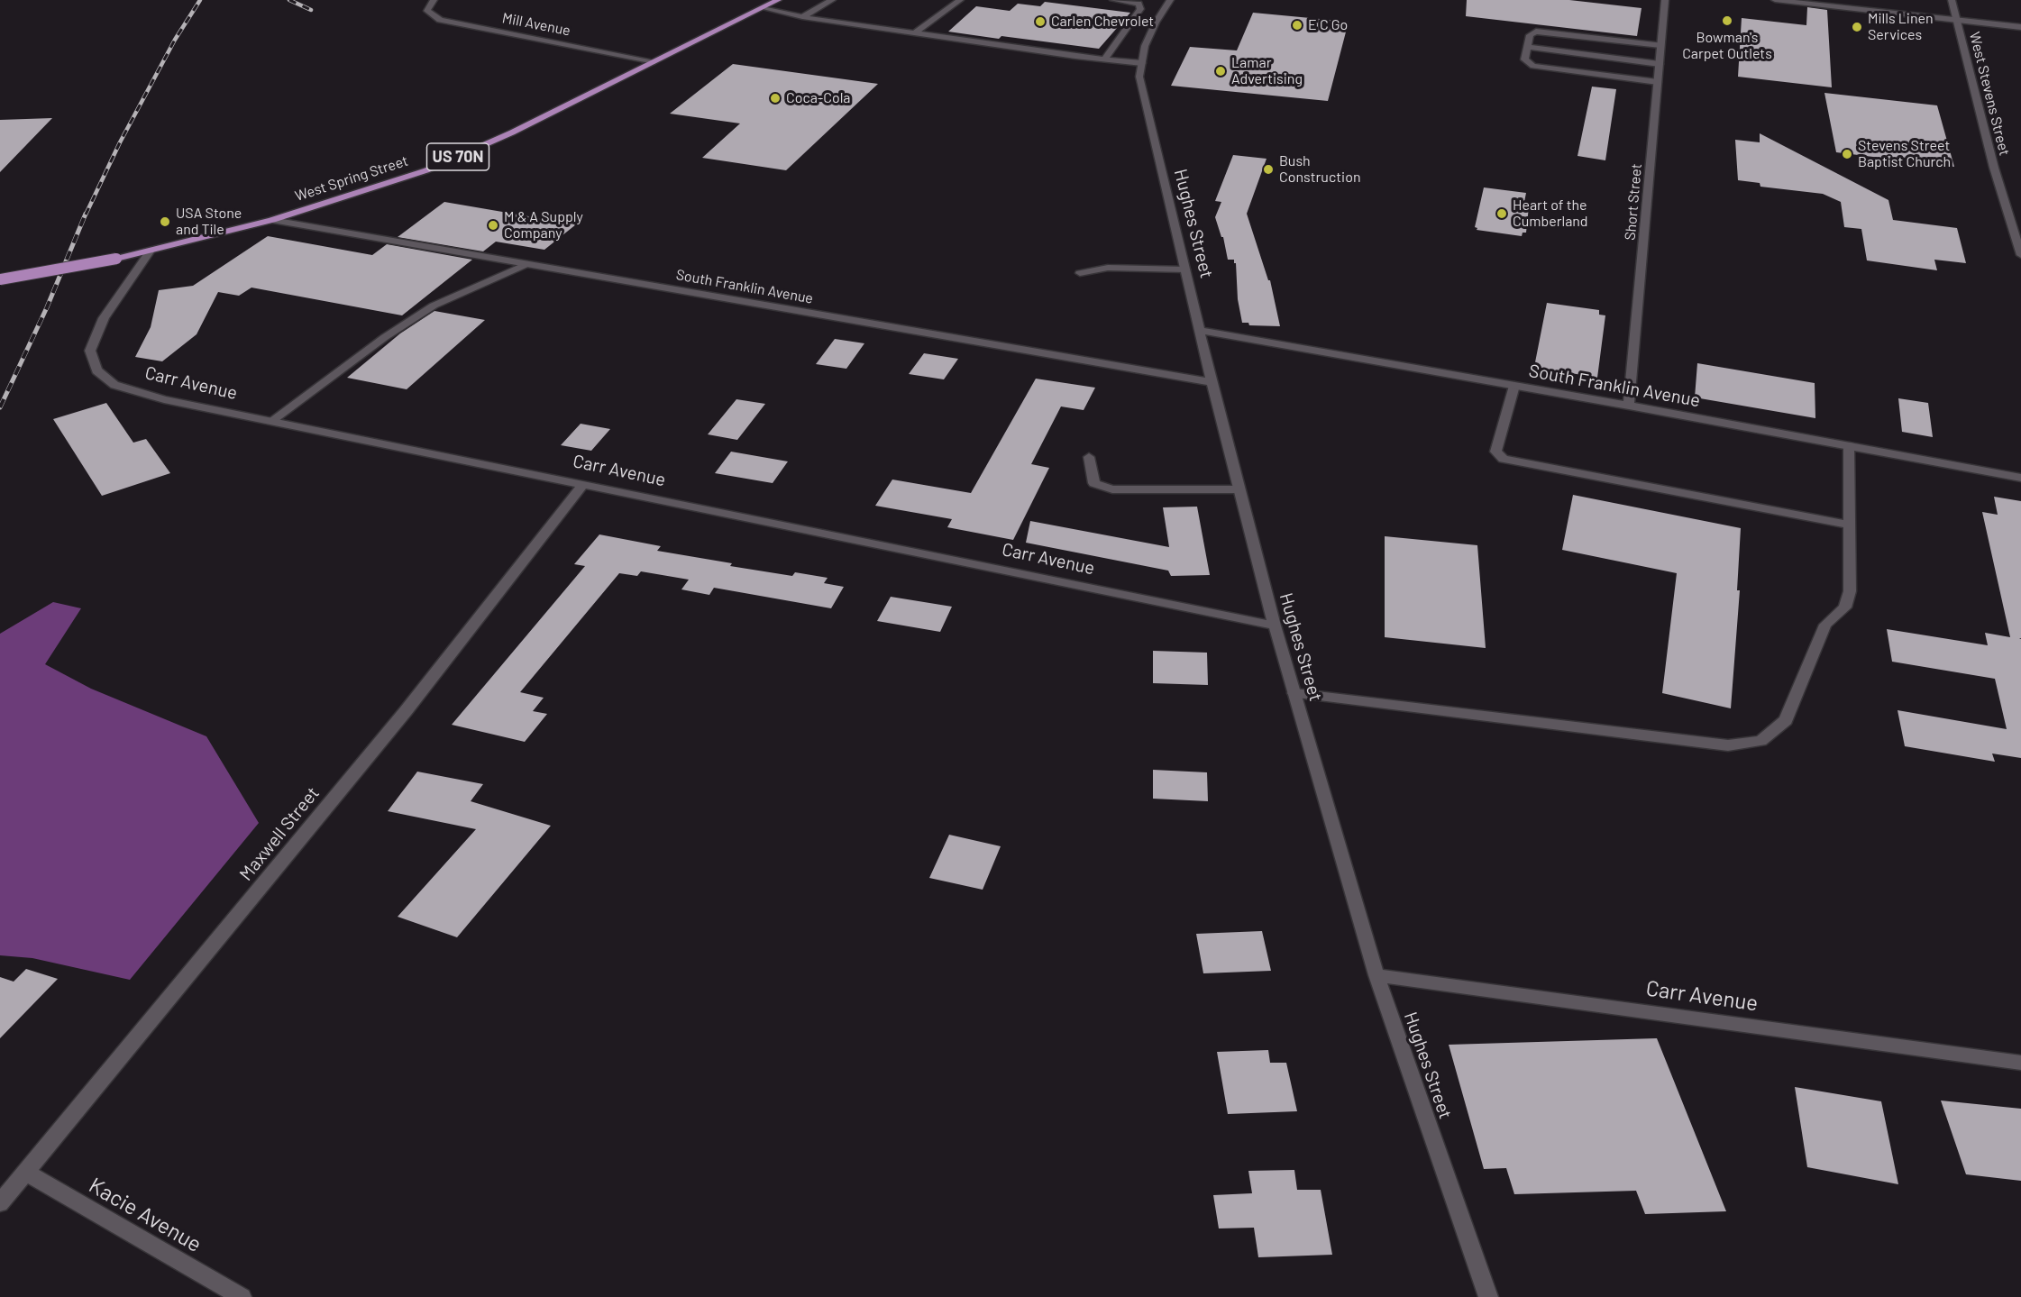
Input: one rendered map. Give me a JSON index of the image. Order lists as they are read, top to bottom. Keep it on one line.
{"streets":{"main road":["US 70N","West Spring Street"],"street":["Mill Avenue","West Stevens Street","Short Street","Hughes Street","South Franklin Avenue","Carr Avenue","Maxwell Street","Kacie Avenue"]},"crossings":[["Mill Avenue","West Spring Street"],["West Spring Street","South Franklin Avenue"],["West Spring Street","Carr Avenue"],["Short Street","South Franklin Avenue"],["Hughes Street","South Franklin Avenue"],["Hughes Street","Carr Avenue"],["Carr Avenue","Maxwell Street"],["Maxwell Street","Kacie Avenue"]],"places":["Bowman's Carpet Outlets","Carlen Chevrolet","E C Go","Mills Linen Services","Lamar Advertising","Coca-Cola","Stevens Street Baptist Church","Bush Construction","Heart of the Cumberland","USA Stone and Tile","M & A Supply Company"]}
